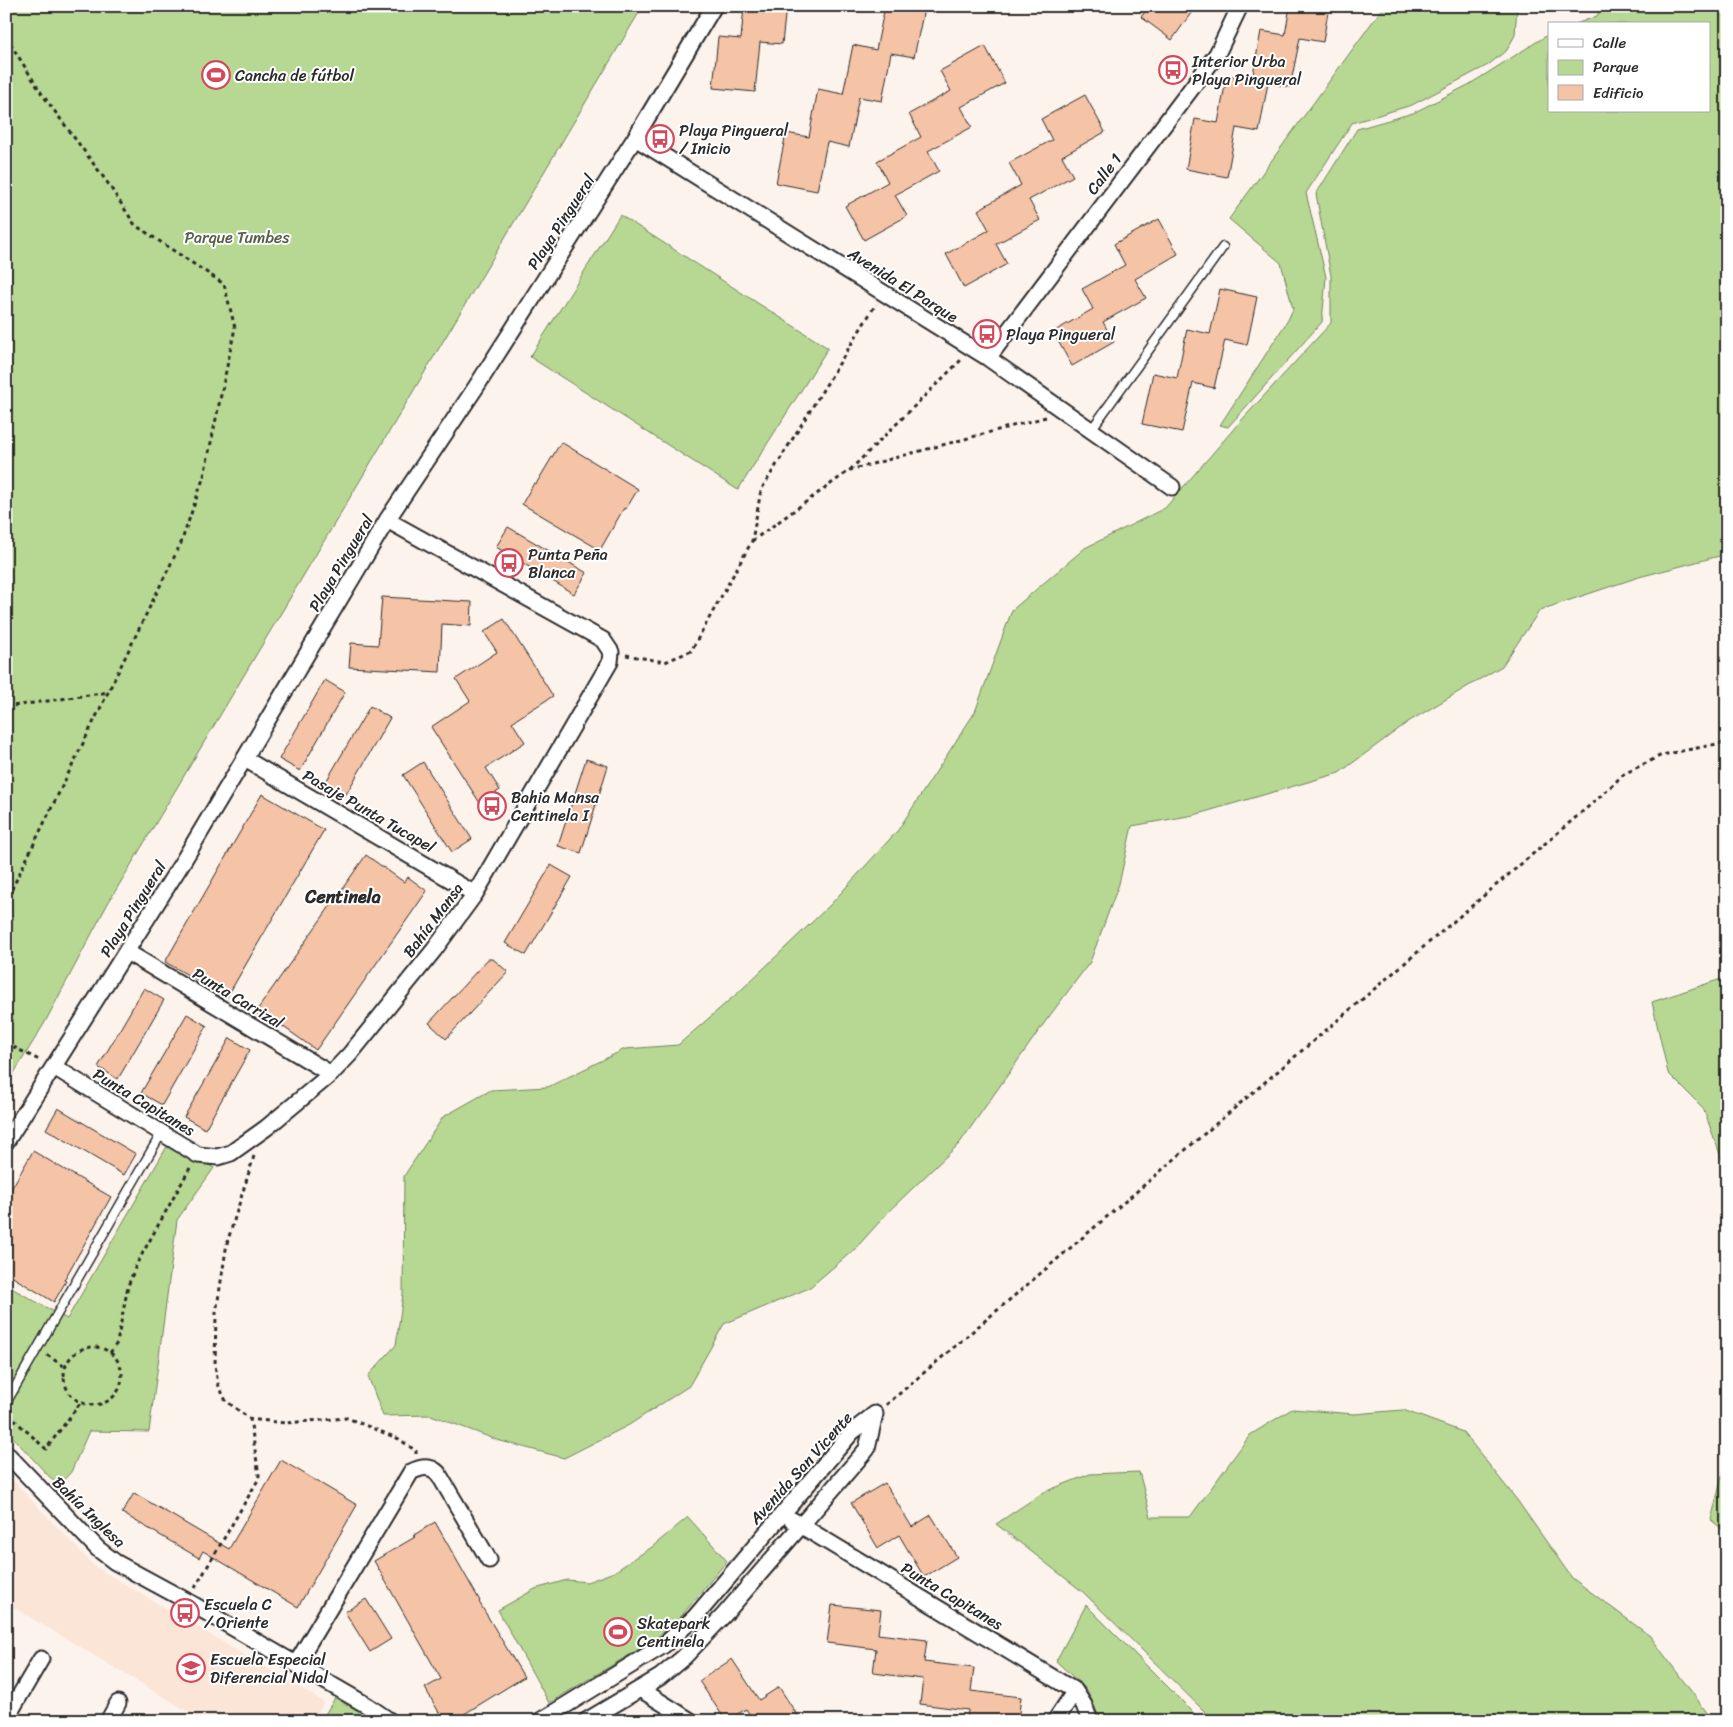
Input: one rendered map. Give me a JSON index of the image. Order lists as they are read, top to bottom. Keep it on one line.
{"streets":{"street":["Calle 1","Playa Pingueral","Avenida El Parque","Pasaje Punta Tucapel","Bahía Mansa","Punta Carrizal","Punta Capitanes","Avenida San Vicente","Bahía Inglesa"]},"crossings":[["Calle 1","Avenida El Parque"],["Playa Pingueral","Avenida El Parque"],["Playa Pingueral","Pasaje Punta Tucapel"],["Playa Pingueral","Punta Carrizal"],["Playa Pingueral","Punta Capitanes"],["Pasaje Punta Tucapel","Bahía Mansa"],["Bahía Mansa","Punta Carrizal"],["Bahía Mansa","Punta Capitanes"],["Punta Capitanes","Avenida San Vicente"]],"districts":["Centinela"],"parks":["Parque Tumbes"],"places":{"bus stop":["Interior Urba Playa Pingueral","Playa Pingueral / Inicio","Playa Pingueral","Punta Peña Blanca","Bahia Mansa Centinela I","Escuela C / Oriente"],"sports":["Cancha de fútbol","Skatepark Centinela"],"school or university":["Escuela Especial Diferencial Nidal"]},"legend":["Calle","Parque","Edificio"]}
